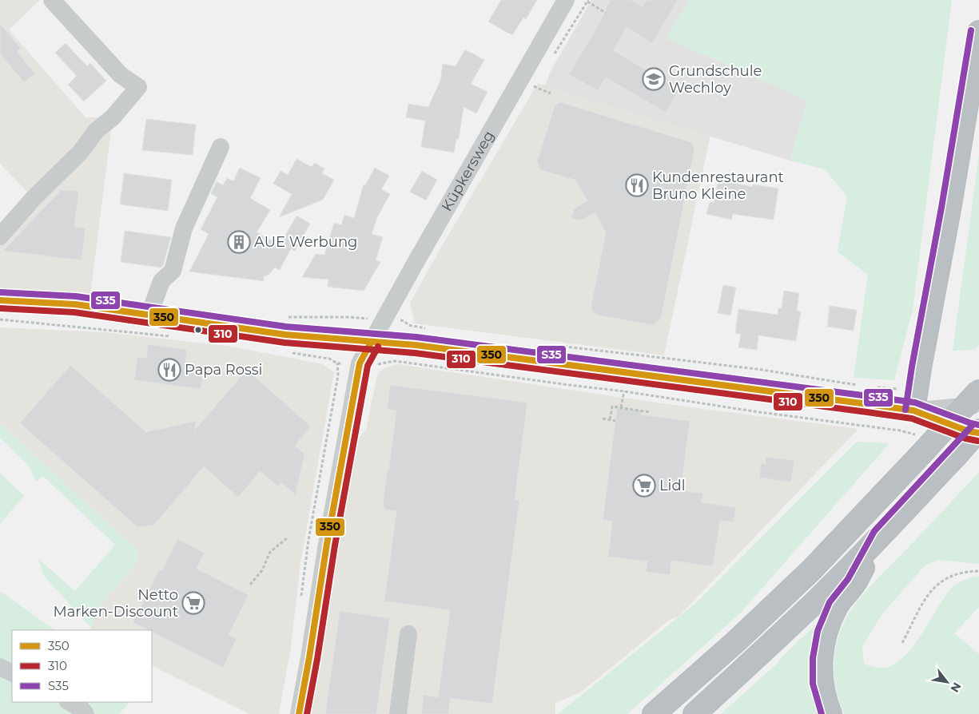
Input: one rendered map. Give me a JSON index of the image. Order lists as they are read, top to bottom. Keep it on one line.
{"streets":{"street":["Küpkersweg"]},"places":{"school or university":["Grundschule Wechloy"],"restaurant":["Kundenrestaurant Bruno Kleine","Papa Rossi"],"building":["AUE Werbung"],"supermarket":["Lidl","Netto Marken-Discount"]},"lines":["transit line S35","transit line 350","transit line 310"],"legend":["350","310","S35"],"north":"bottom right"}
